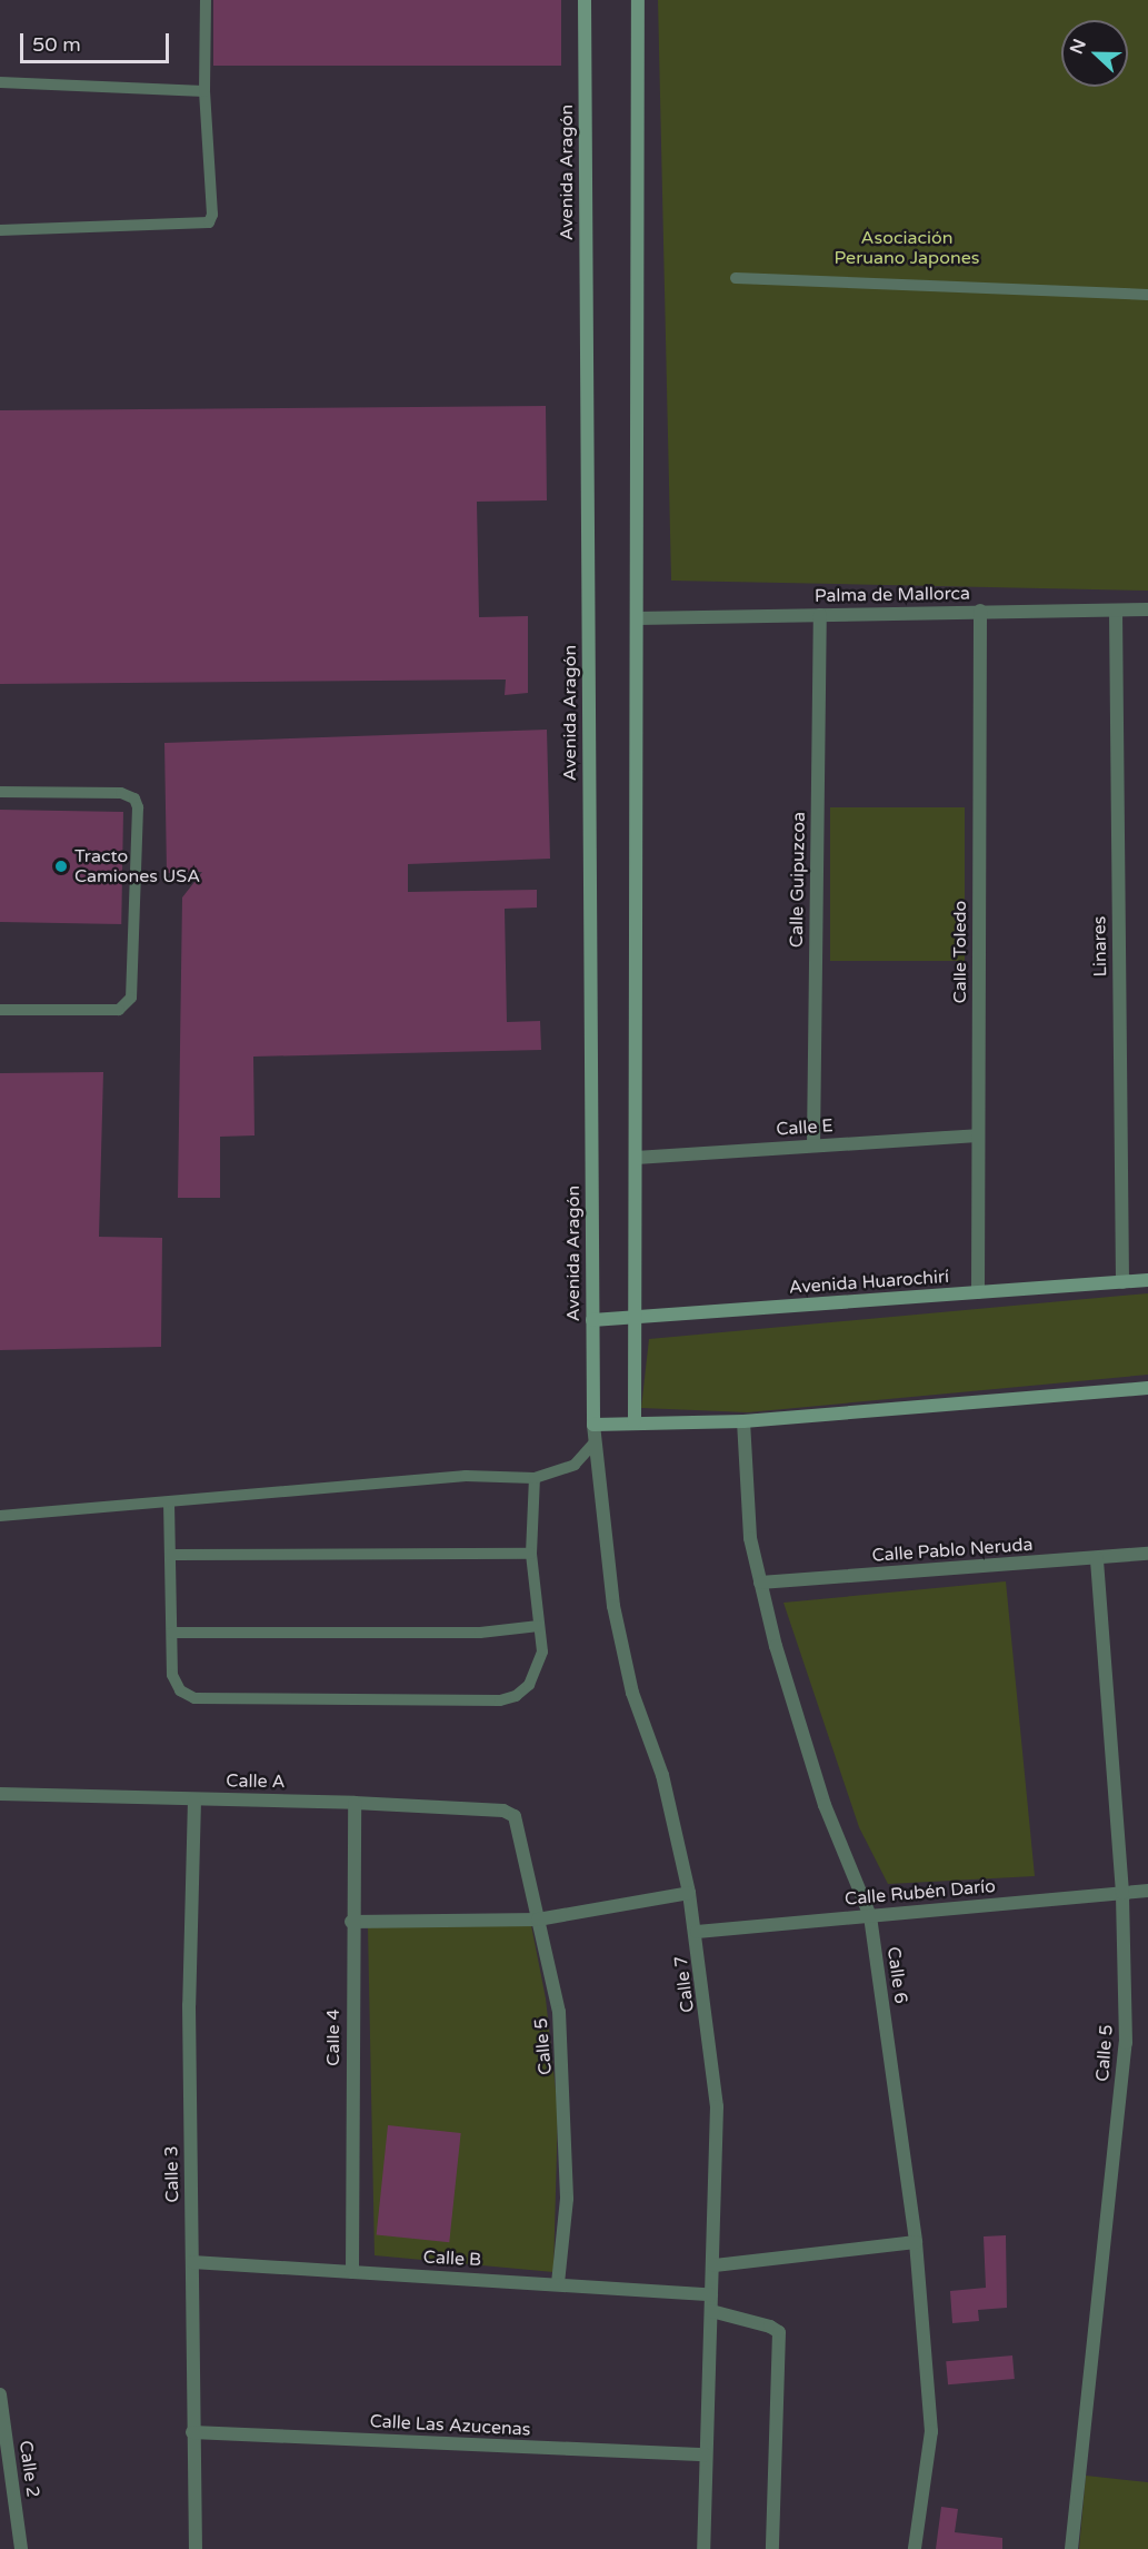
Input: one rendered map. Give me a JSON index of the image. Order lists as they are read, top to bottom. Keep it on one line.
{"streets":{"street":["Avenida Aragón","Palma de Mallorca","Calle Guipuzcoa","Linares","Calle Toledo","Calle E","Avenida Huarochirí","Calle Pablo Neruda","Calle A","Calle Rubén Darío","Calle 6","Calle 7","Calle 4","Calle 5","Calle 3","Calle B","Calle Las Azucenas","Calle 2"]},"crossings":[["Avenida Aragón","Avenida Huarochirí"],["Avenida Aragón","Calle 7"],["Palma de Mallorca","Calle Guipuzcoa"],["Palma de Mallorca","Linares"],["Palma de Mallorca","Calle Toledo"],["Calle Guipuzcoa","Calle E"],["Linares","Avenida Huarochirí"],["Calle Toledo","Calle E"],["Calle Toledo","Avenida Huarochirí"],["Calle Pablo Neruda","Calle 6"],["Calle Pablo Neruda","Calle 5"],["Calle A","Calle 4"],["Calle A","Calle 5"],["Calle A","Calle 3"],["Calle Rubén Darío","Calle 6"],["Calle Rubén Darío","Calle 7"],["Calle Rubén Darío","Calle 5"],["Calle 7","Calle B"],["Calle 7","Calle Las Azucenas"],["Calle 4","Calle B"],["Calle 5","Calle B"],["Calle 3","Calle B"],["Calle 3","Calle Las Azucenas"]],"parks":["Asociación Peruano Japones"],"places":["Tracto Camiones USA"],"scale_bar":"50 m","north":"left"}
